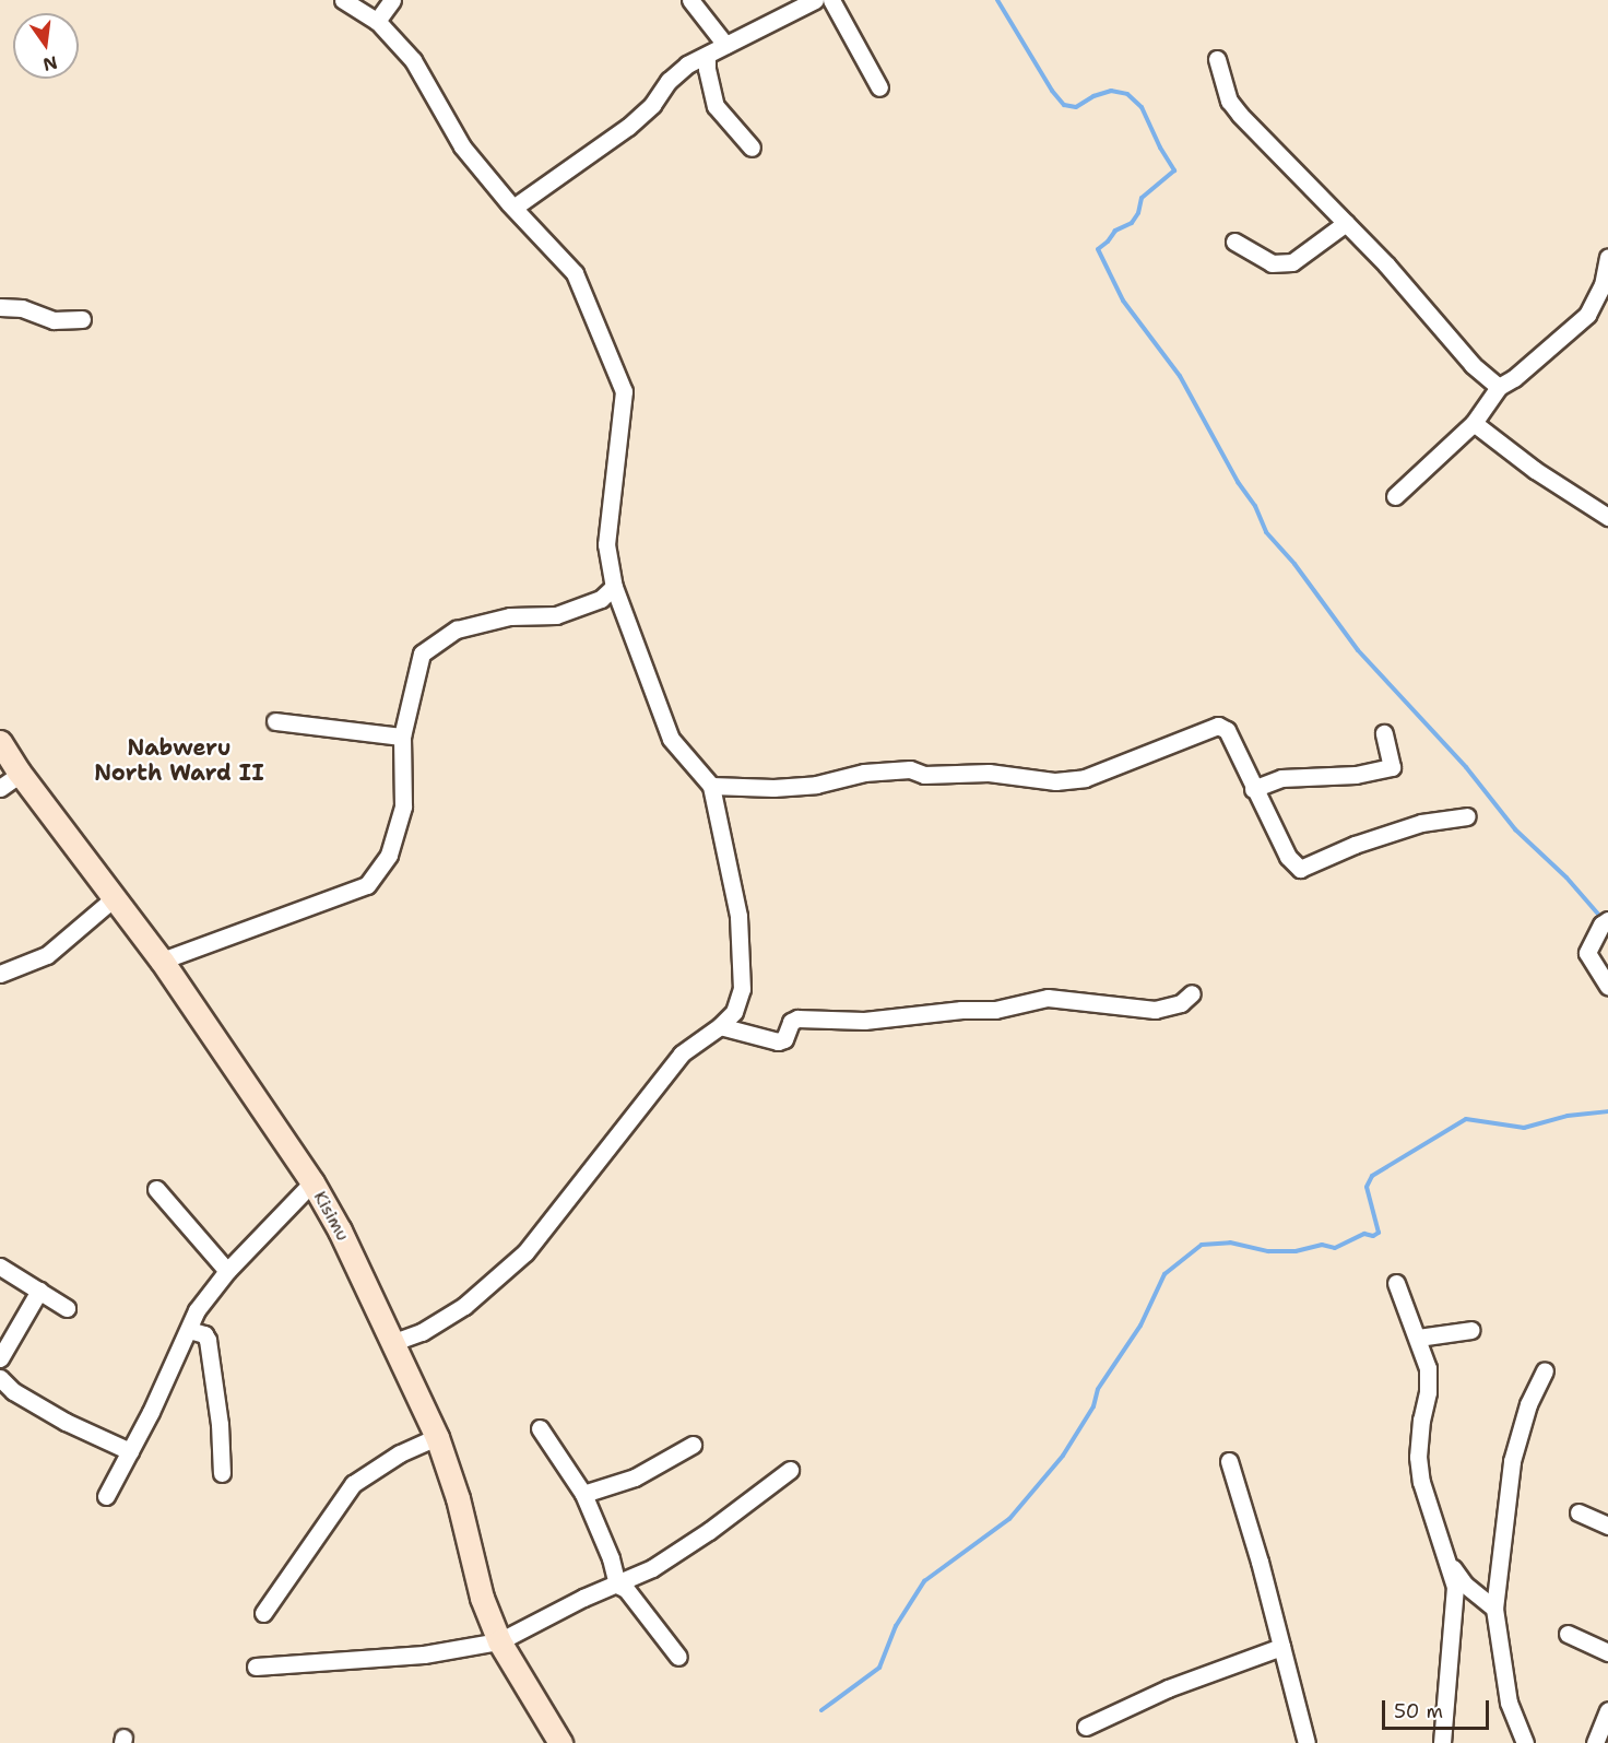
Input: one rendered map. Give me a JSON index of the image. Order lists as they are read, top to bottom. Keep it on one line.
{"streets":{"street":["Kisimu"]},"districts":["Nabweru North Ward II"],"scale_bar":"50 m","north":"bottom"}
